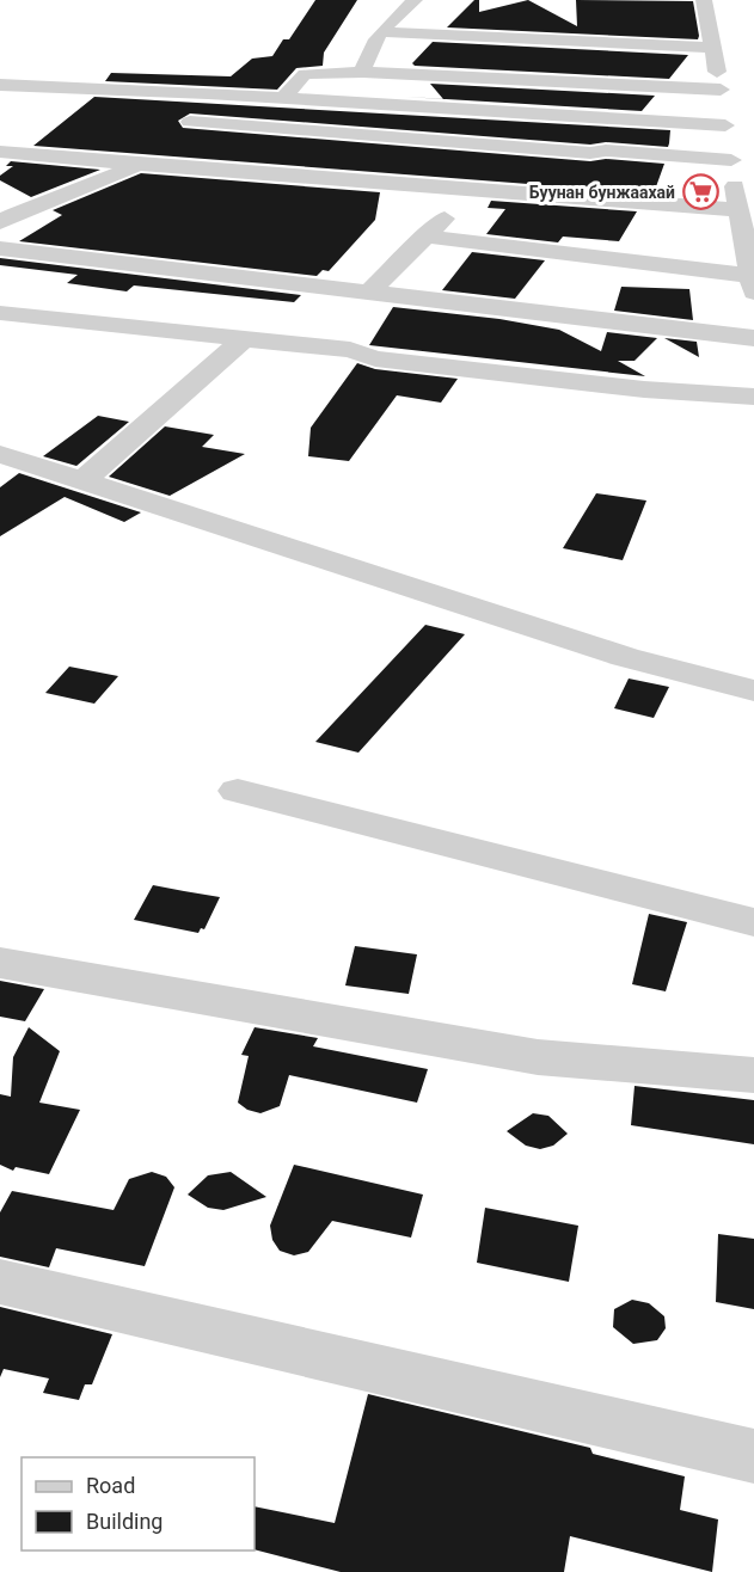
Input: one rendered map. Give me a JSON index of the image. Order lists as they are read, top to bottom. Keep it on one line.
{"places":{"supermarket":["Буунан бунжаахай"]},"legend":["Road","Building"]}
